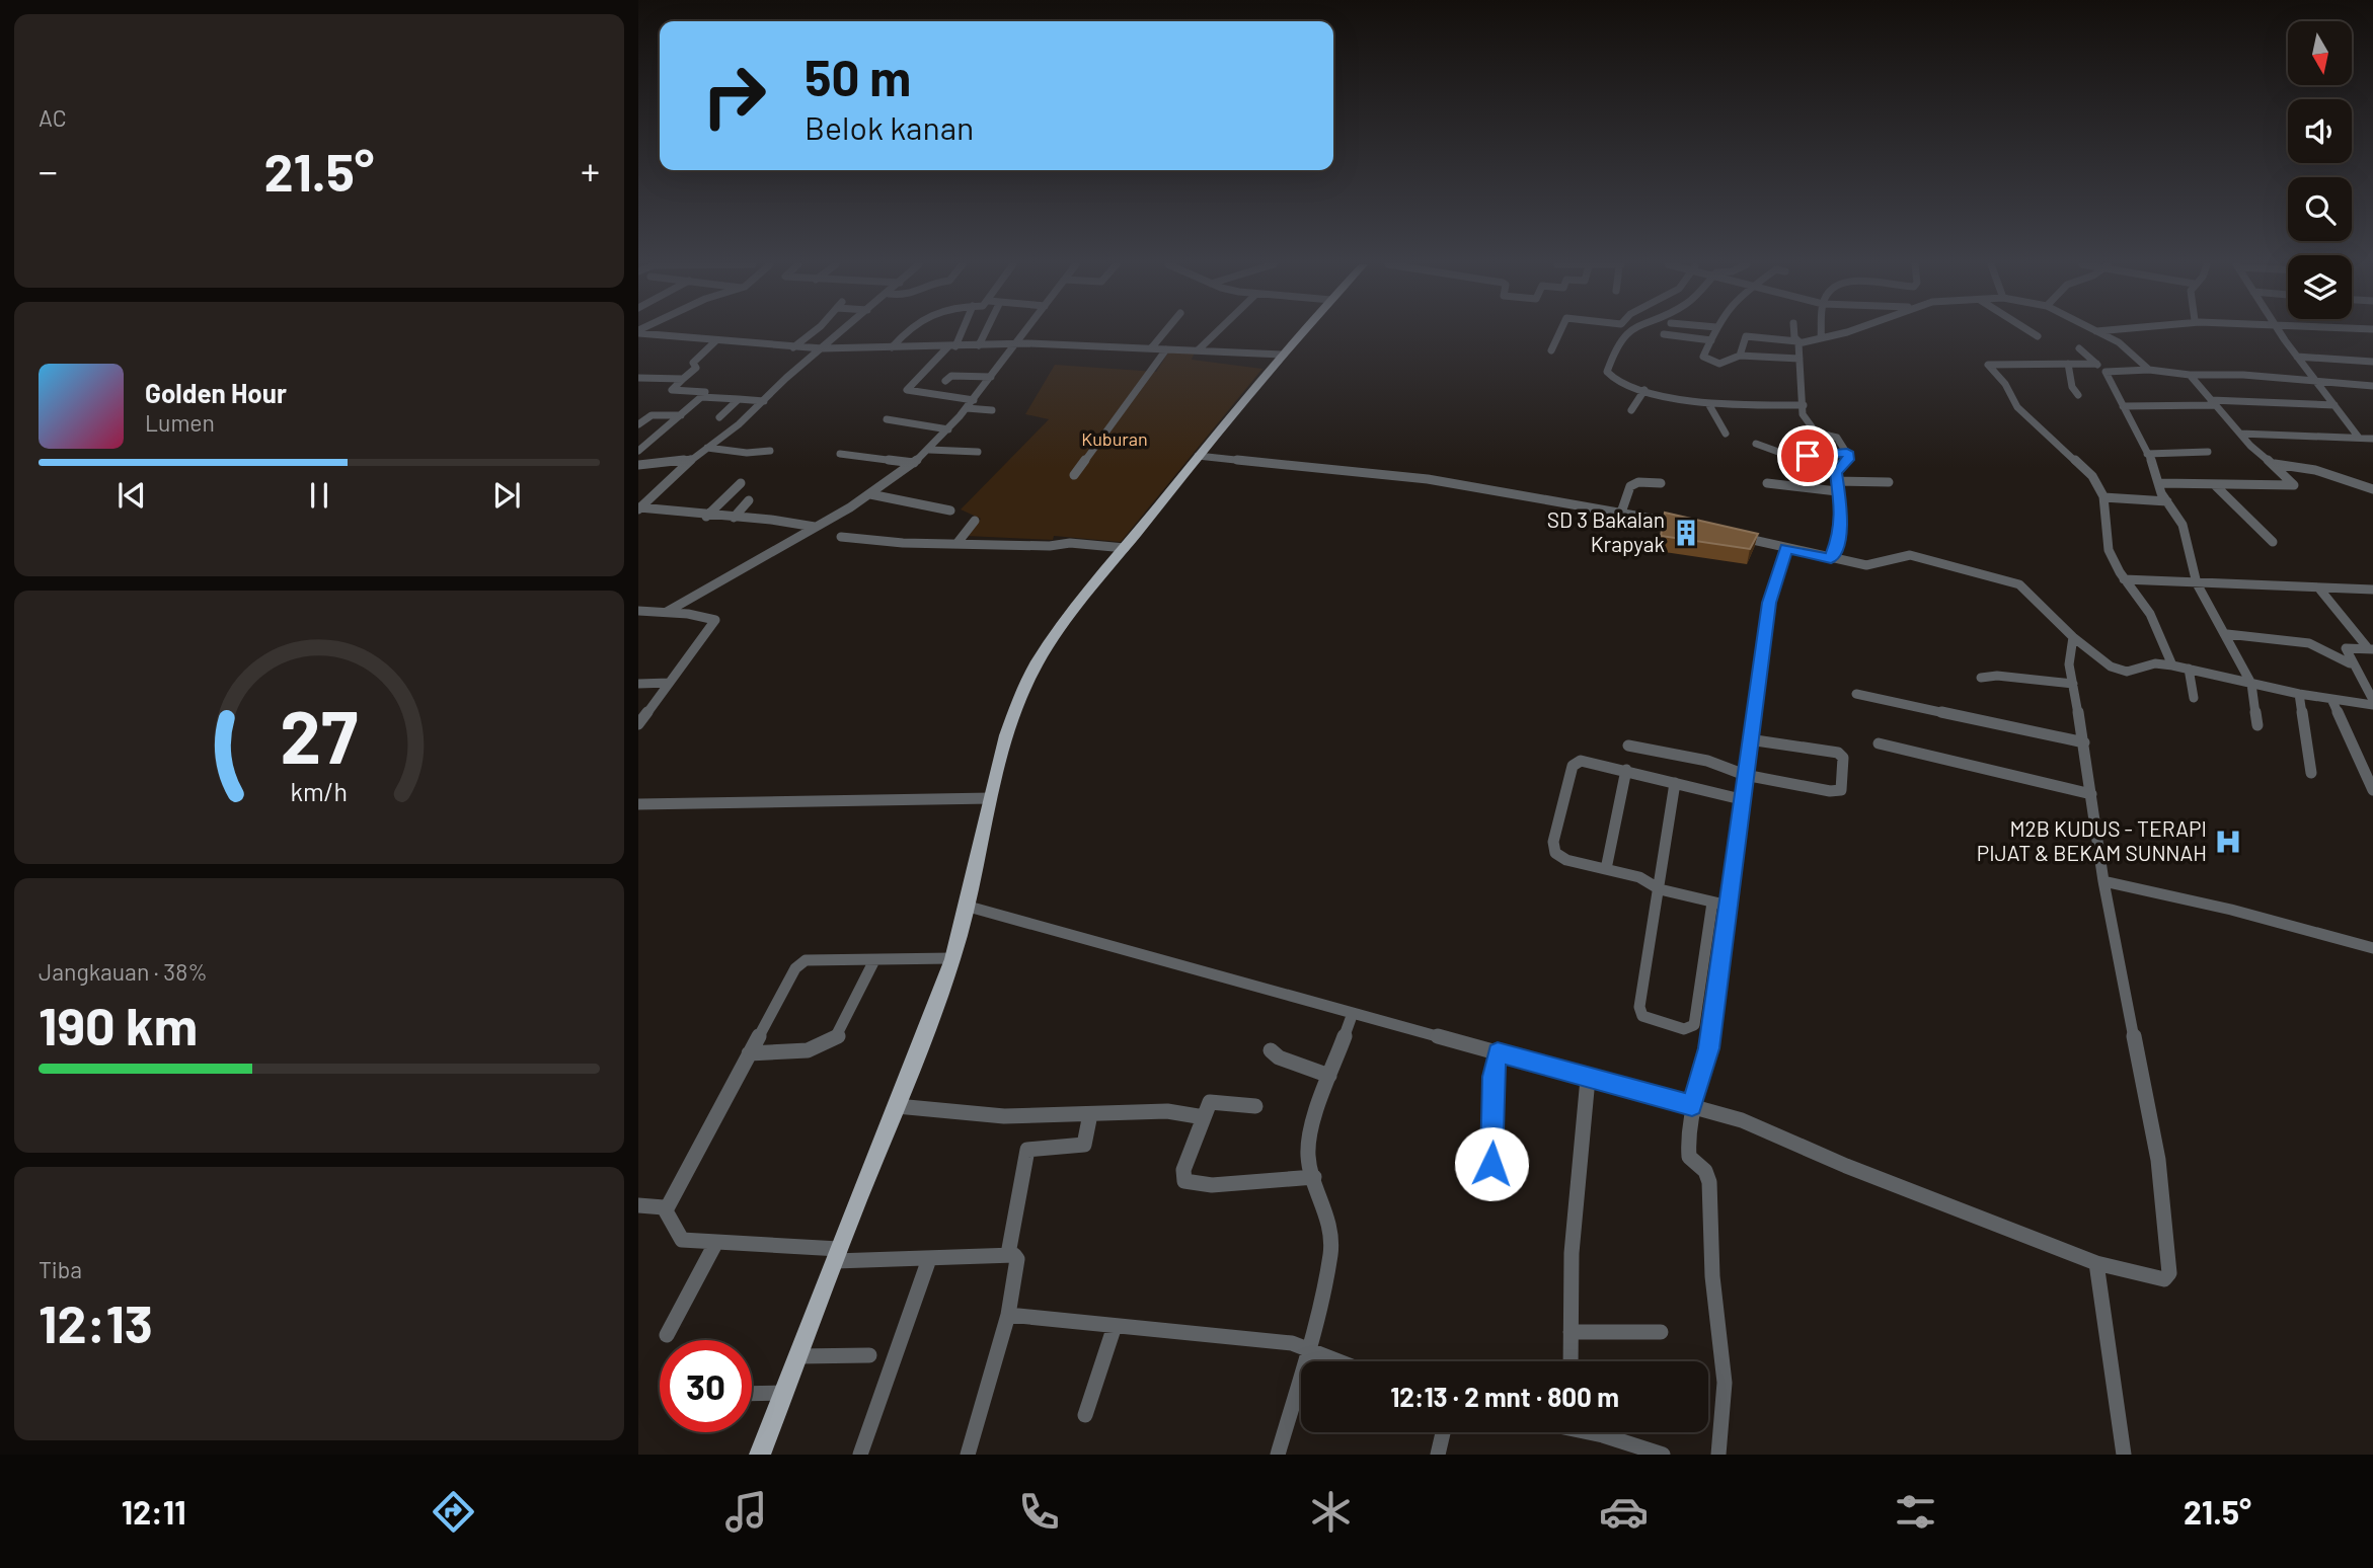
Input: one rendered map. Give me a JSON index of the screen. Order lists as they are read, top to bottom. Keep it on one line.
{"parks":["Kuburan"],"places":{"building":["SD 3 Bakalan Krapyak"],"hospital":["M2B KUDUS - TERAPI PIJAT & BEKAM SUNNAH"]},"north":"bottom","page":{"tile":["AC",["Jangkauan · 38%","190 km"],["Tiba","12:13"]],"turn":["50 m","Belok kanan"],"heat":["−","21.5°","+"],"song":["Golden Hour","Lumen"],"limit":"30","trip":"12:13 · 2 mnt · 800 m","tabs":["12:11","21.5°"],"gauge":["27","km/h"]}}
